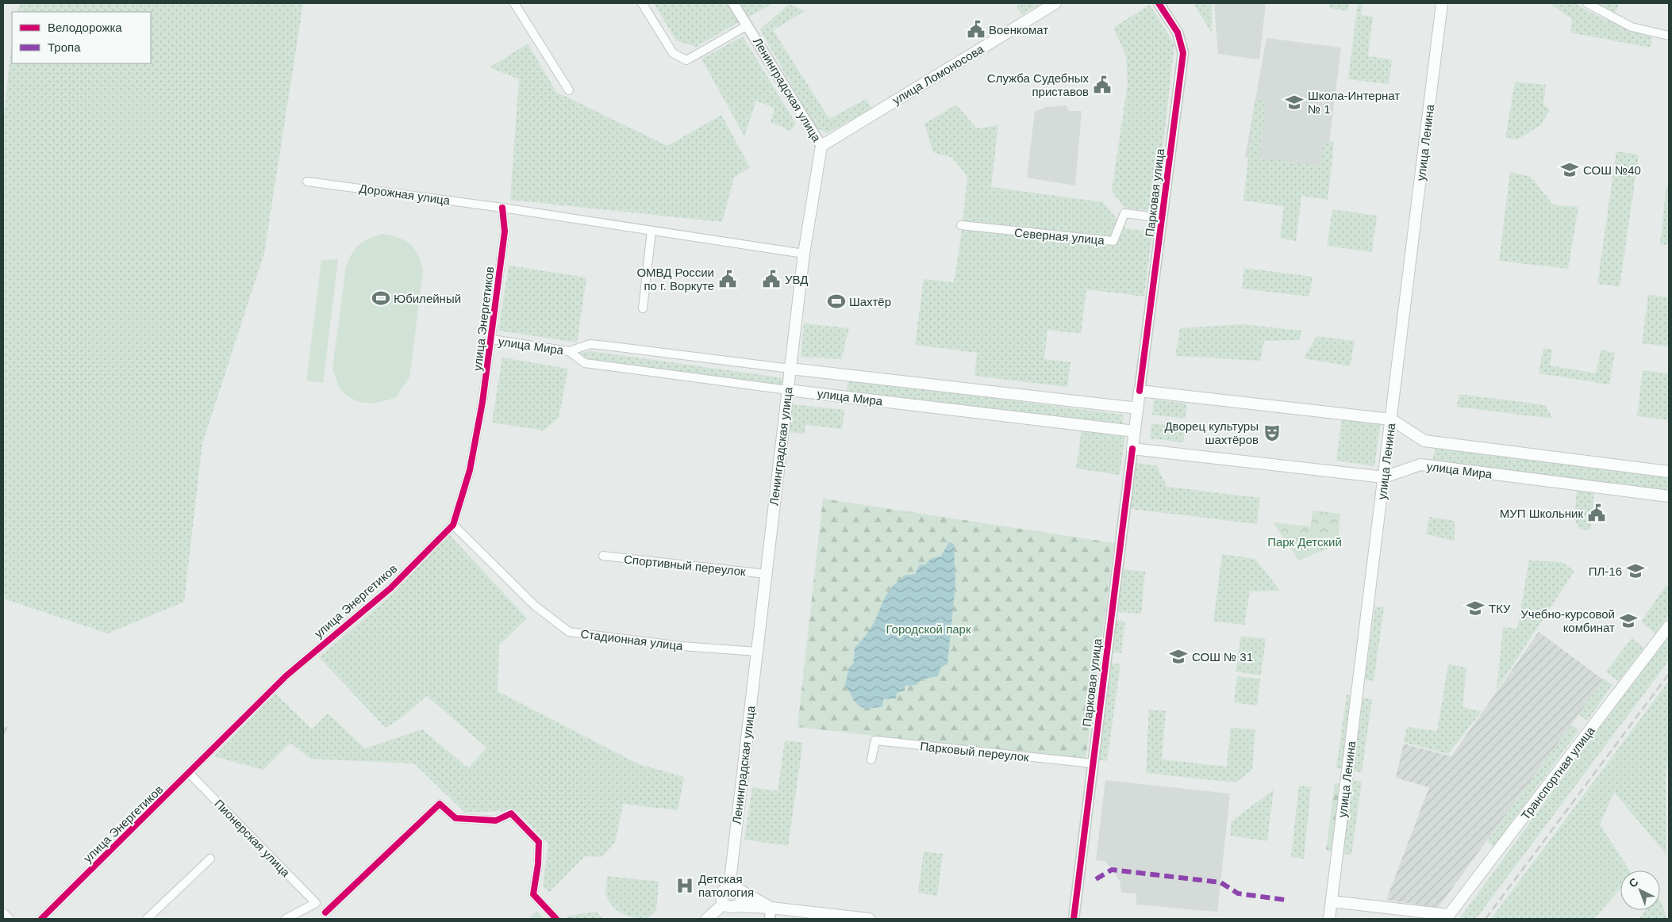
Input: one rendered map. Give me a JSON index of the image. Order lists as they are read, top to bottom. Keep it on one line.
{"streets":{"main road":["улица Ломоносова","Ленинградская улица","улица Ленина","Парковая улица","улица Мира","Транспортная улица"],"street":["Дорожная улица","Северная улица","улица Энергетиков","Спортивный переулок","Стадионная улица","Парковый переулок","Пионерская улица"]},"crossings":[["улица Ломоносова","Ленинградская улица"],["Ленинградская улица","Дорожная улица"],["Ленинградская улица","улица Мира"],["Ленинградская улица","Спортивный переулок"],["Ленинградская улица","Стадионная улица"],["улица Ленина","улица Мира"],["Парковая улица","Северная улица"],["Парковая улица","улица Мира"],["Парковая улица","Парковый переулок"],["Дорожная улица","улица Энергетиков"],["улица Энергетиков","улица Мира"],["улица Энергетиков","Стадионная улица"],["улица Энергетиков","Пионерская улица"]],"parks":["Парк Детский","Городской парк"],"places":{"public building":["Военкомат","Служба Судебных приставов","ОМВД России по г. Воркуте","УВД","МУП Школьник"],"school or university":["Школа-Интернат № 1","СОШ №40","ПЛ-16","ТКУ","Учебно-курсовой комбинат","СОШ № 31"],"sports":["Юбилейный","Шахтёр"],"theatre":["Дворец культуры шахтёров"],"hospital":["Детская патология"]},"legend":["Велодорожка","Тропа"],"north":"top left"}
